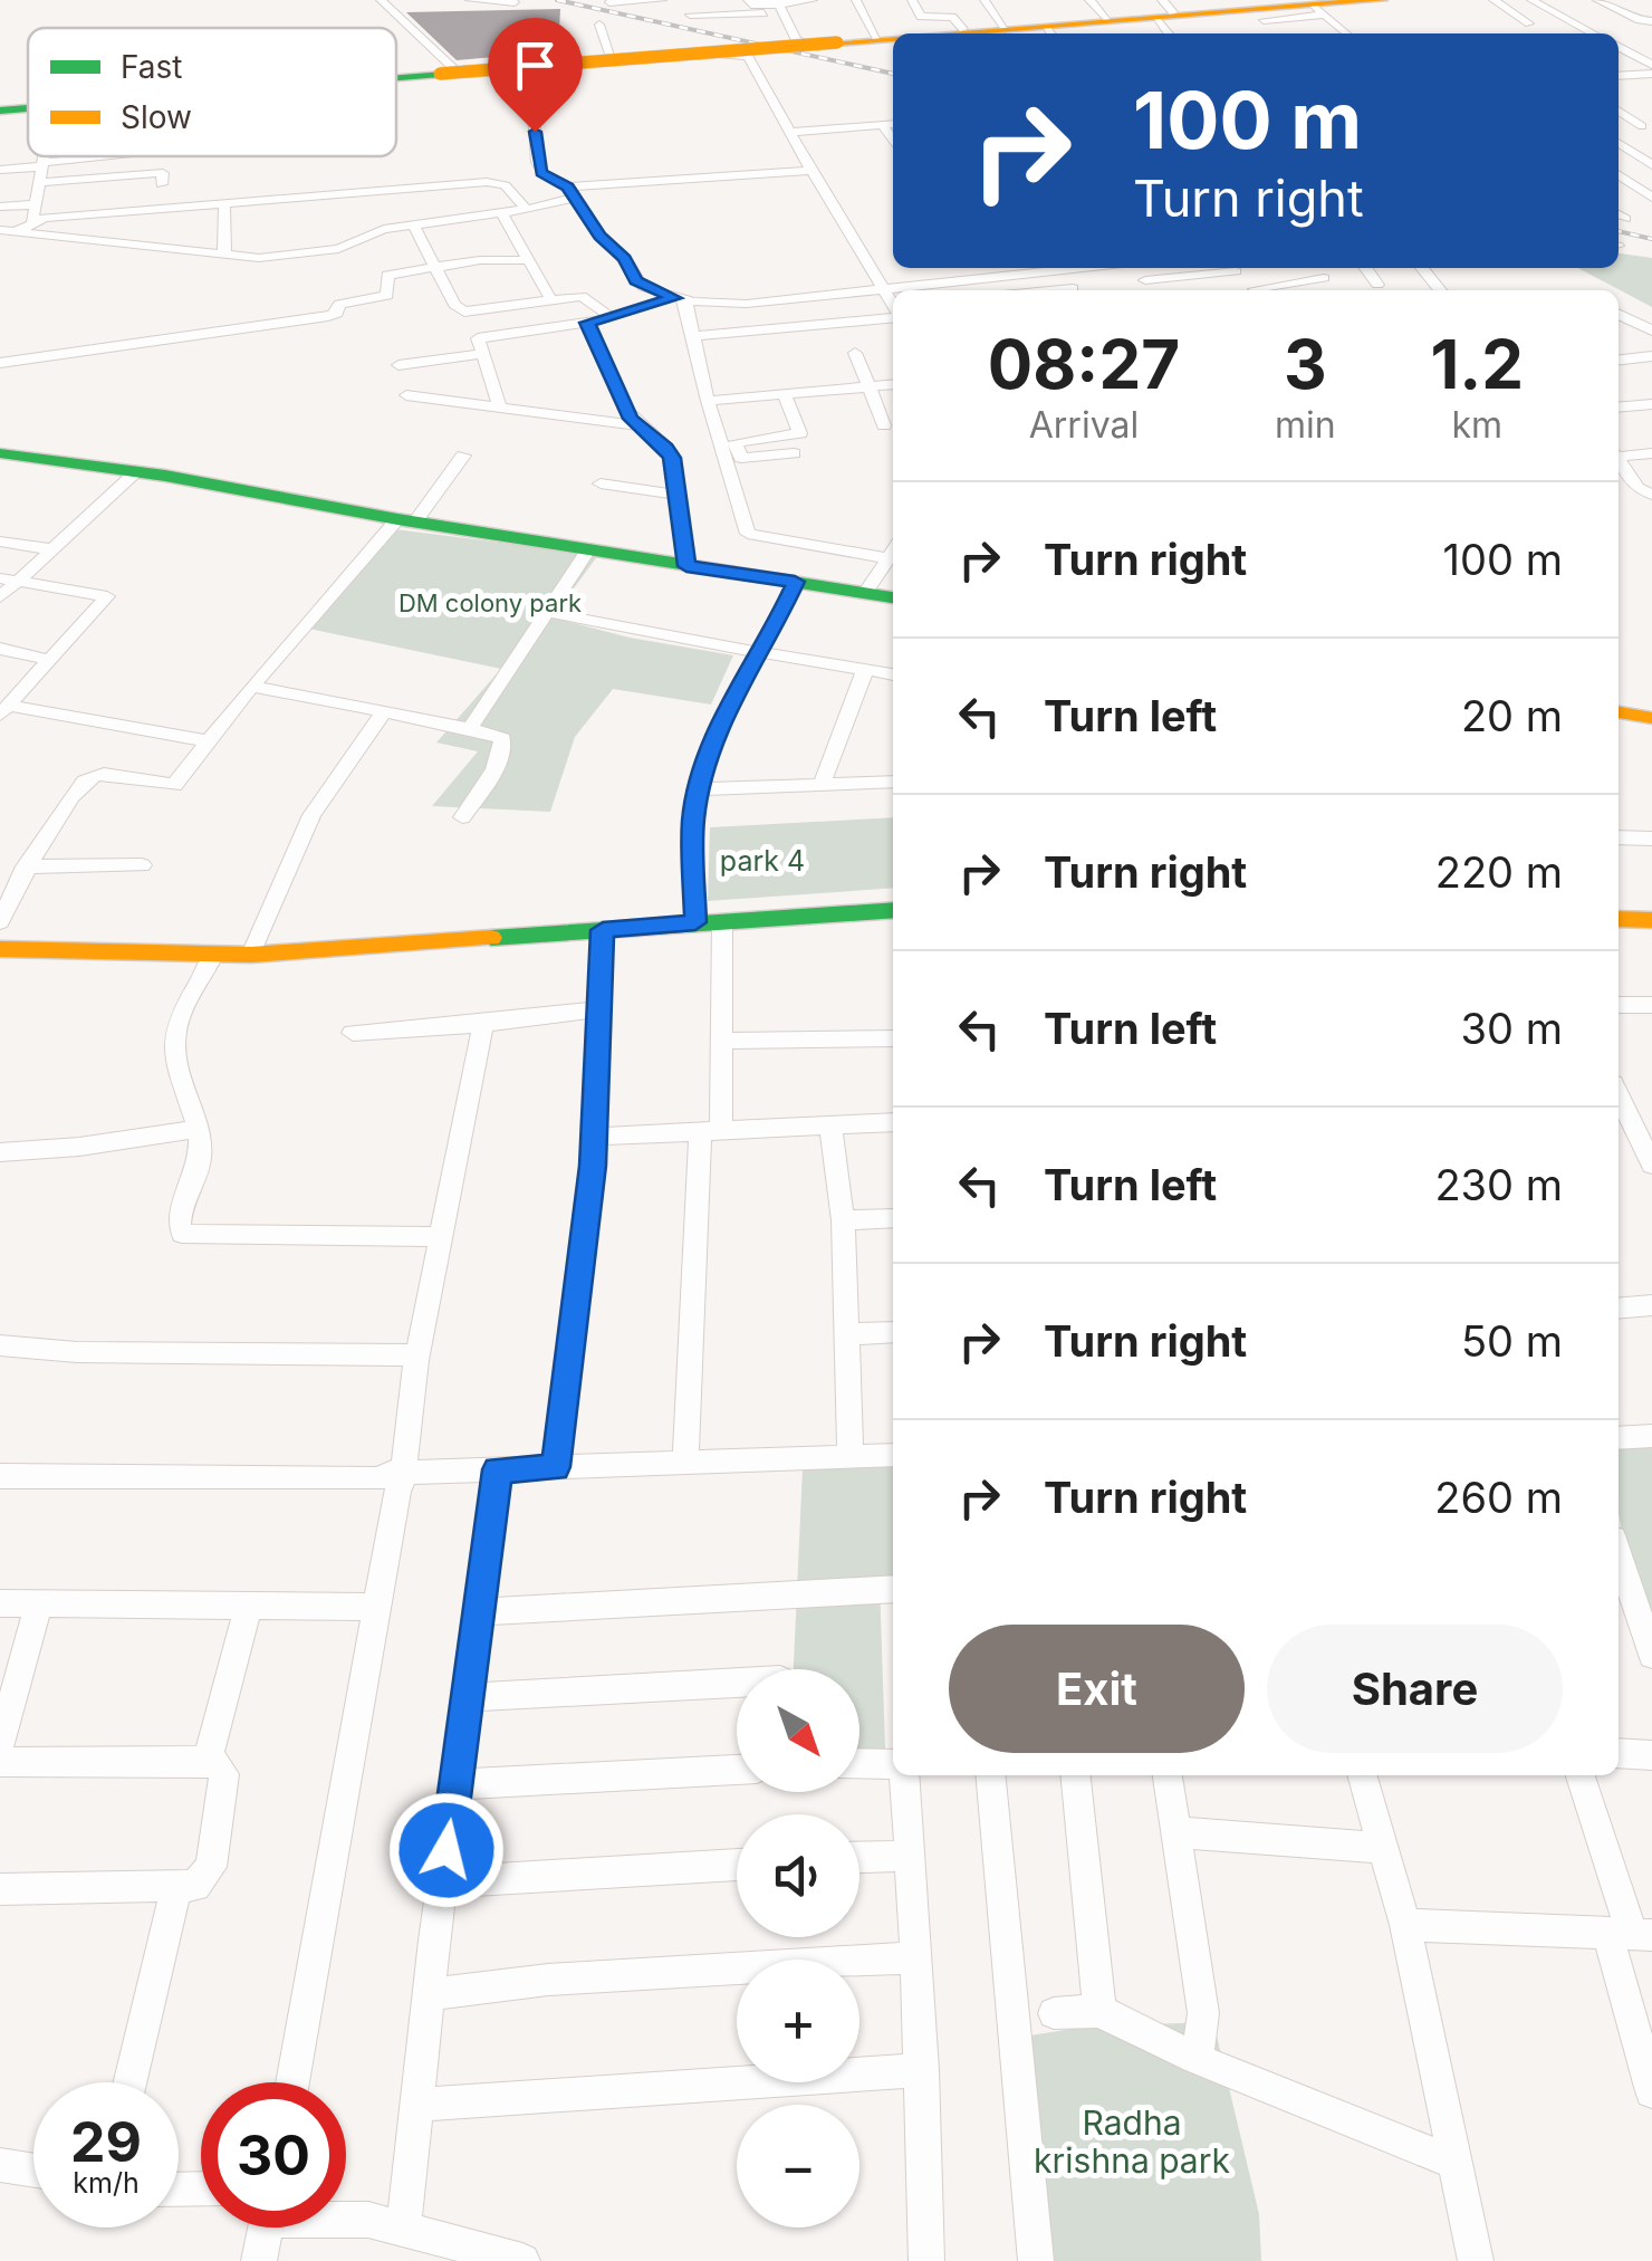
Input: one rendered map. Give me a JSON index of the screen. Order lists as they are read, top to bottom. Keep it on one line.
{"parks":["DM colony park","park 4","Radha krishna park"],"legend":["Fast","Slow"],"north":"bottom right","page":{"turn":["100 m","Turn right"],"eta":["08:27","Arrival","3","min","1.2","km"],"list":[{"name":"Turn right","value":"100 m"},{"name":"Turn left","value":"20 m"},{"name":"Turn right","value":"220 m"},{"name":"Turn left","value":"30 m"},{"name":"Turn left","value":"230 m"},{"name":"Turn right","value":"50 m"},{"name":"Turn right","value":"260 m"}],"buttons":["Exit","Share"],"map_buttons":["+","−"],"speed":"29 km/h","limit":"30"}}
